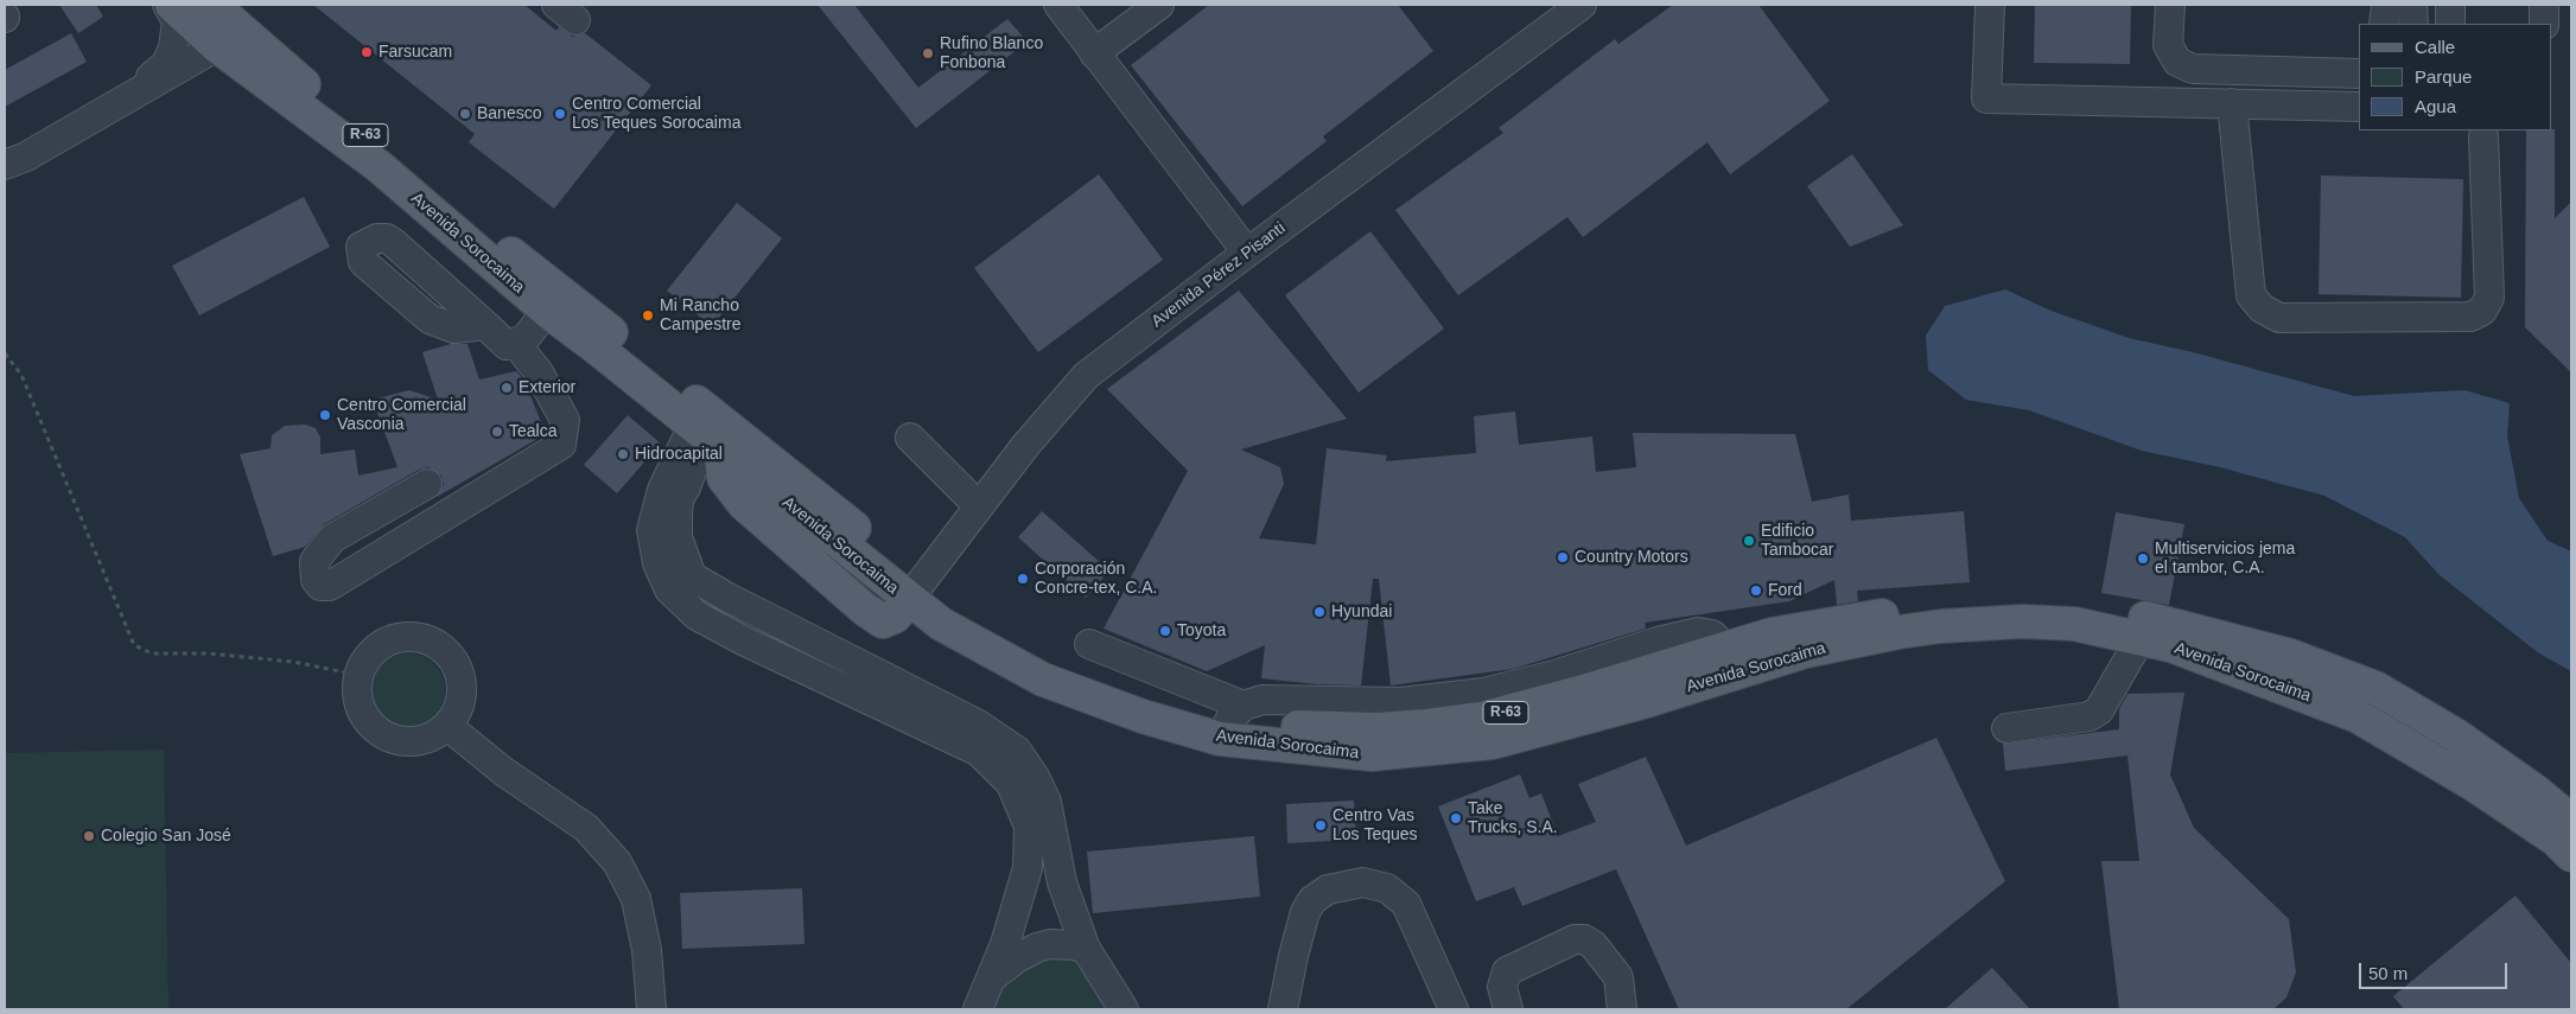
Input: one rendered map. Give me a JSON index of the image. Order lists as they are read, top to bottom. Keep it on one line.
{"streets":{"main road":["R-63","Avenida Sorocaima"],"street":["Avenida Pérez Pisanti"]},"crossings":[["Avenida Sorocaima","Avenida Pérez Pisanti"]],"places":["Farsucam","Rufino Blanco Fonbona","Banesco","Centro Comercial Los Teques Sorocaima","Mi Rancho Campestre","Exterior","Centro Comercial Vasconia","Tealca","Hidrocapital","Edificio Tambocar","Country Motors","Multiservicios jema el tambor, C.A.","Corporación Concre-tex, C.A.","Ford","Hyundai","Toyota","Take Trucks, S.A.","Centro Vas Los Teques","Colegio San José"],"legend":["Calle","Parque","Agua"],"scale_bar":"50 m"}
